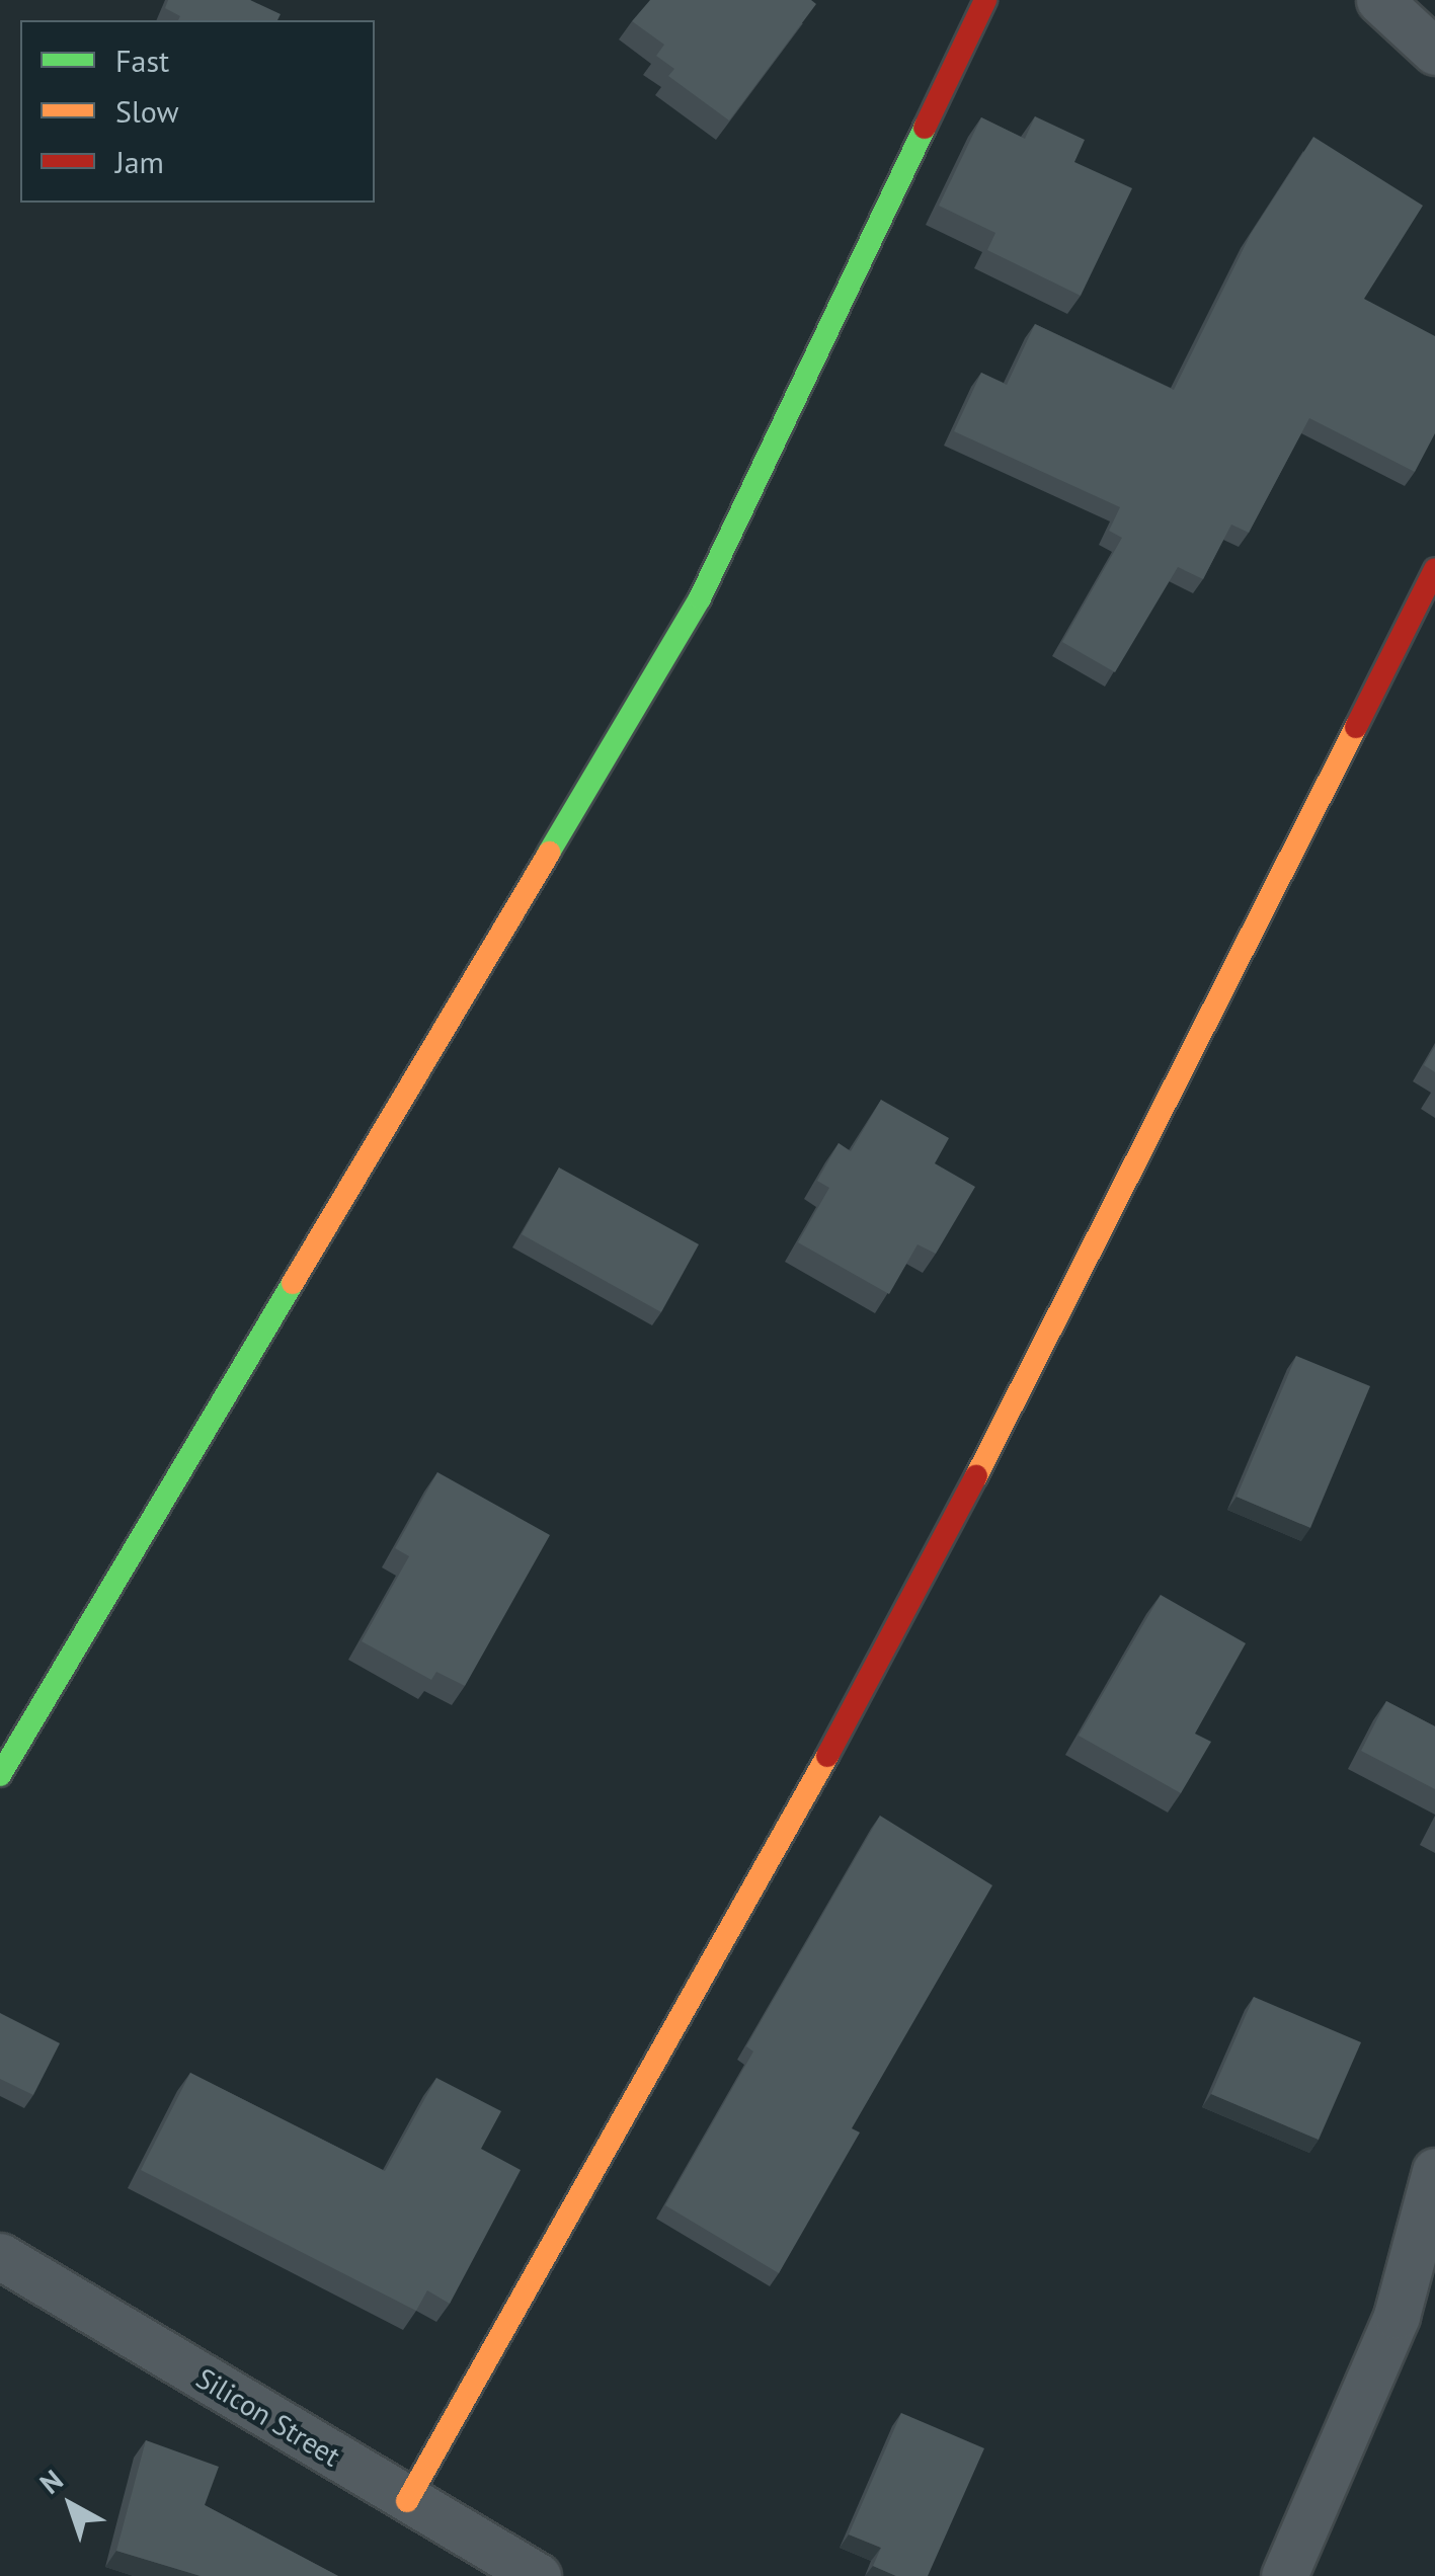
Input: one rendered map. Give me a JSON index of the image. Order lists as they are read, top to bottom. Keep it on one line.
{"streets":{"street":["Silicon Street"]},"legend":["Fast","Slow","Jam"],"north":"top left"}
